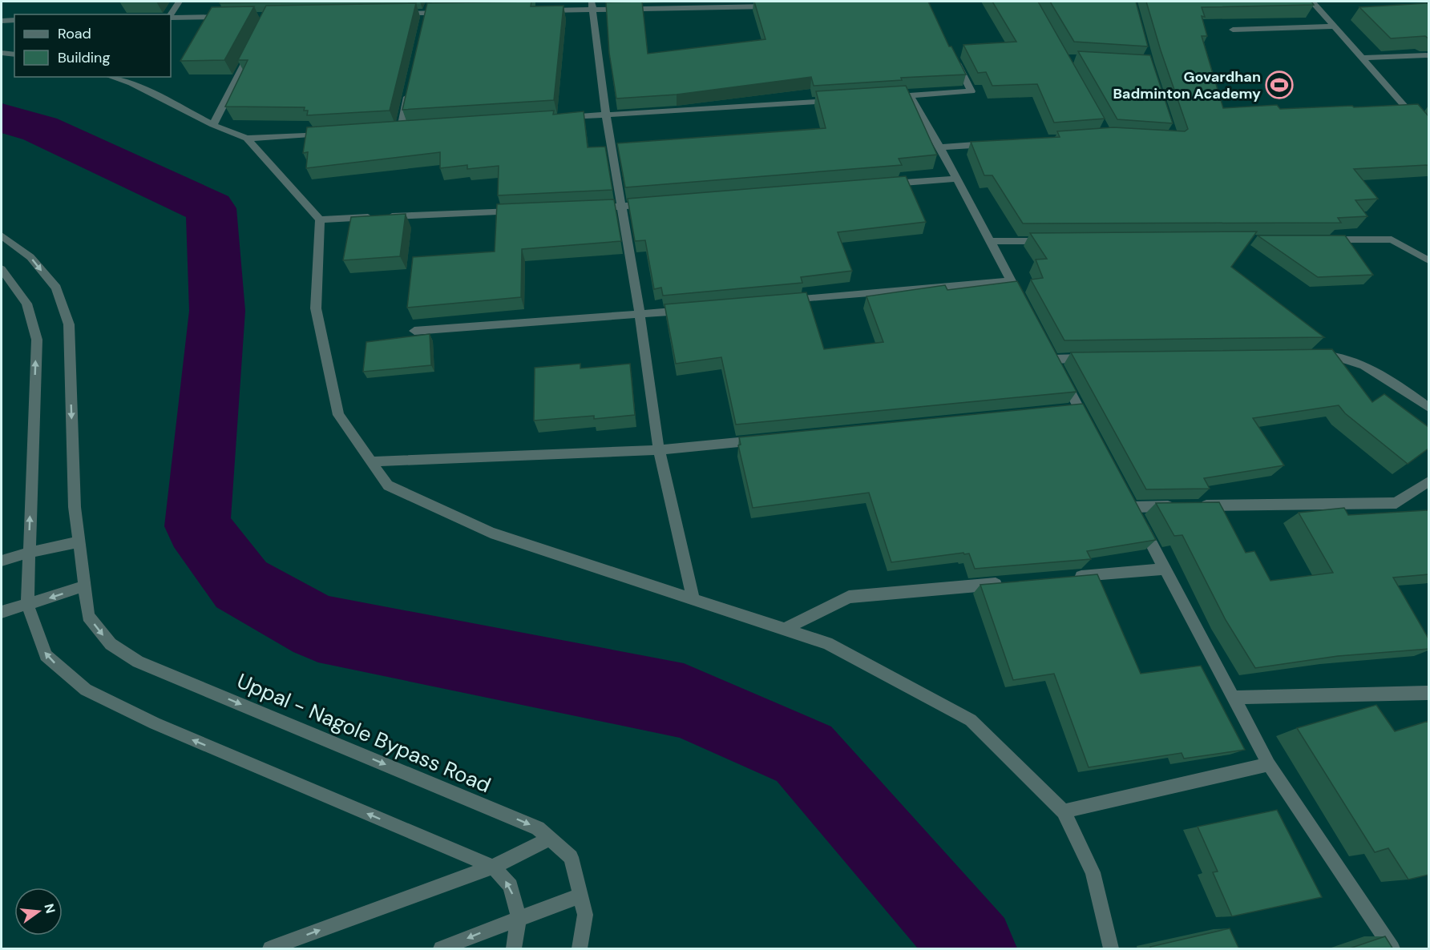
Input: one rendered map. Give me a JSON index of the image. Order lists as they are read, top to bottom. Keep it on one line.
{"streets":{"street":["Uppal - Nagole Bypass Road"]},"places":{"sports":["Govardhan Badminton Academy"]},"legend":["Road","Building"],"north":"right"}
